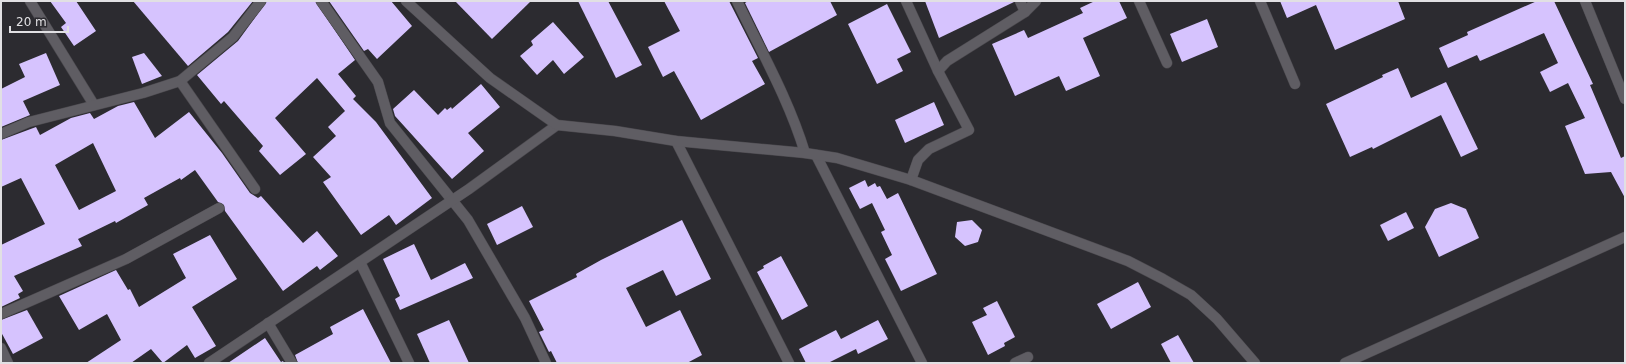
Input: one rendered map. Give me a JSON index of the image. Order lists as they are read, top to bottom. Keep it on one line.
{"scale_bar":"20 m"}
